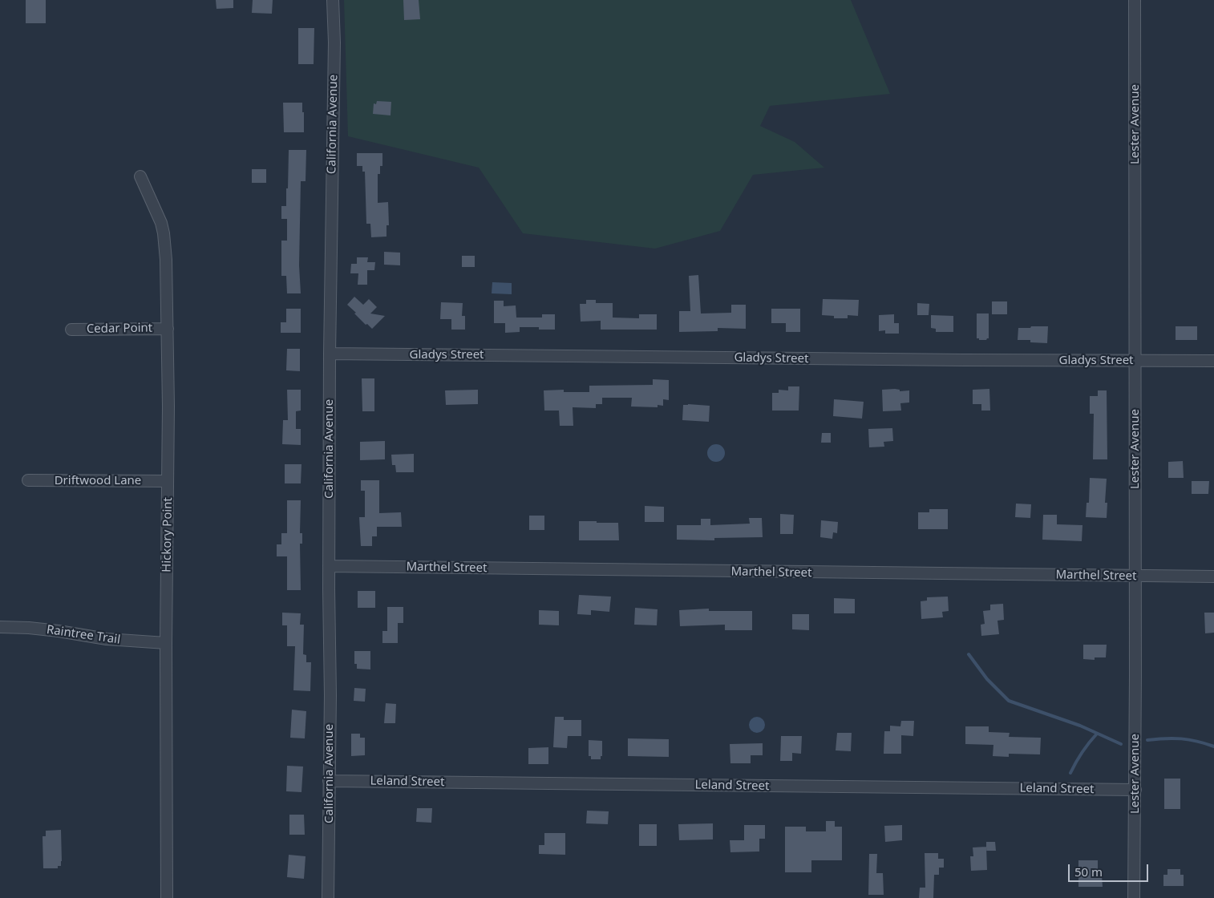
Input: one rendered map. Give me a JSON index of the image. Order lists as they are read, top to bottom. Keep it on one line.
{"streets":{"street":["California Avenue","Lester Avenue","Cedar Point","Gladys Street","Driftwood Lane","Hickory Point","Marthel Street","Raintree Trail","Leland Street"]},"crossings":[["California Avenue","Gladys Street"],["California Avenue","Marthel Street"],["California Avenue","Leland Street"],["Lester Avenue","Gladys Street"],["Lester Avenue","Marthel Street"],["Lester Avenue","Leland Street"],["Cedar Point","Hickory Point"],["Driftwood Lane","Hickory Point"],["Hickory Point","Raintree Trail"]],"scale_bar":"50 m"}
